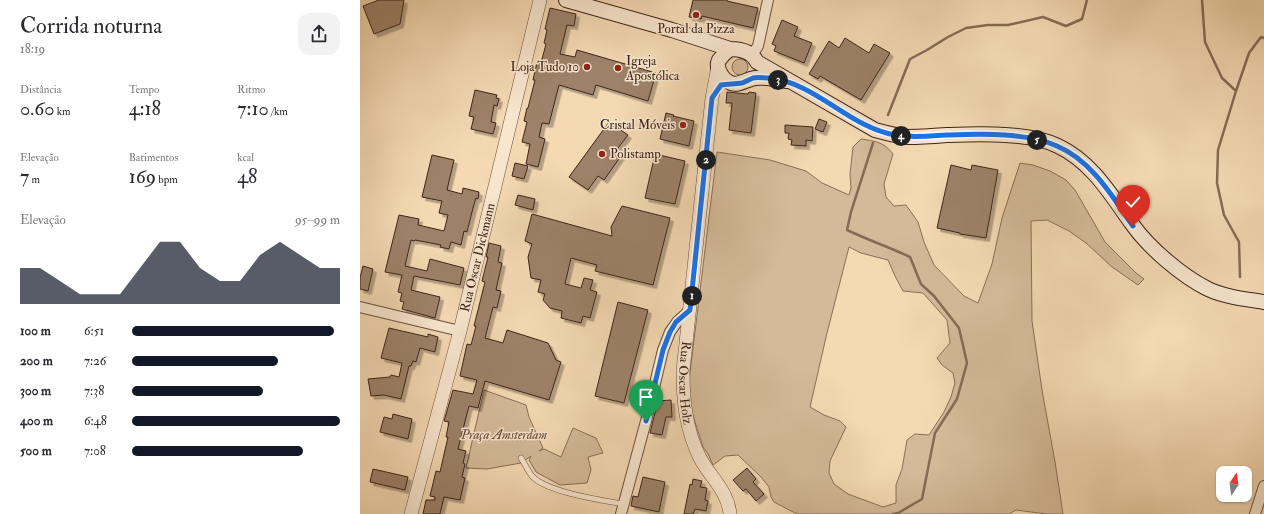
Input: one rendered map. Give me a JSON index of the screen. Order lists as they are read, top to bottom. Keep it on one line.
{"streets":{"street":["Rua Oscar Dickmann","Rua Oscar Holz"]},"parks":["Praça Amsterdam"],"places":["Portal da Pizza","Loja Tudo 10","Igreja Apostólica","Cristal Móveis","Polistamp"],"north":"top","page":{"heading":["Corrida noturna","18:19"],"stats":[["Distância","0.60 km"],["Tempo","4:18"],["Ritmo","7:10 /km"],["Elevação","7 m"],["Batimentos","169 bpm"],["kcal","48"]],"pins":["3","4","5","2","1"],"chart":["Elevação","95–99 m"],"list":[{"name":"100 m","note":"6:51"},{"name":"200 m","note":"7:26"},{"name":"300 m","note":"7:38"},{"name":"400 m","note":"6:48"},{"name":"500 m","note":"7:08"}]}}
